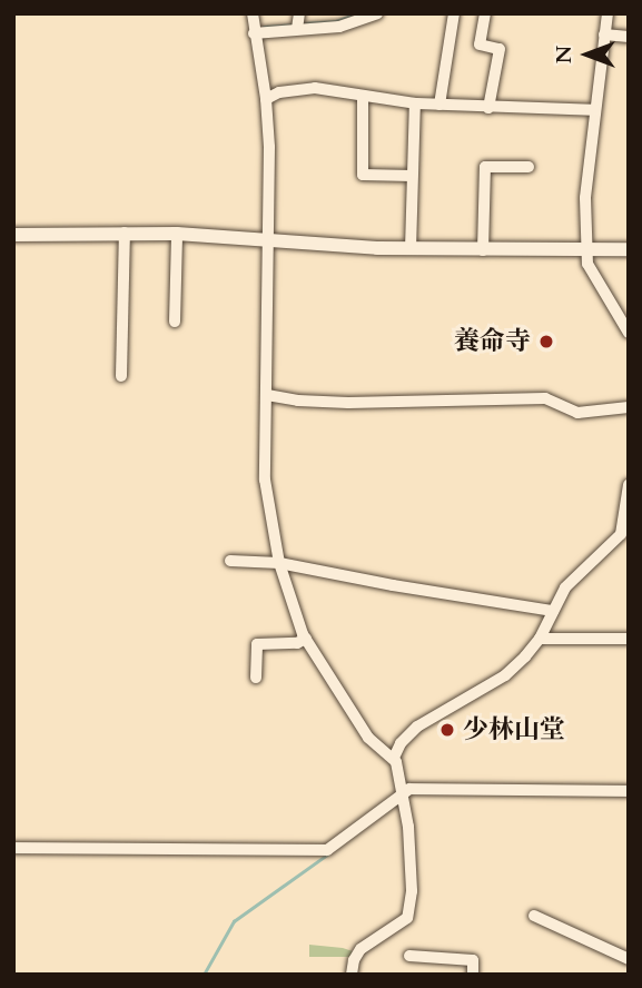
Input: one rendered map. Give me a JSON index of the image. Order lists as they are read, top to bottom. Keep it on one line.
{"places":["養命寺","少林山堂"],"north":"left"}
